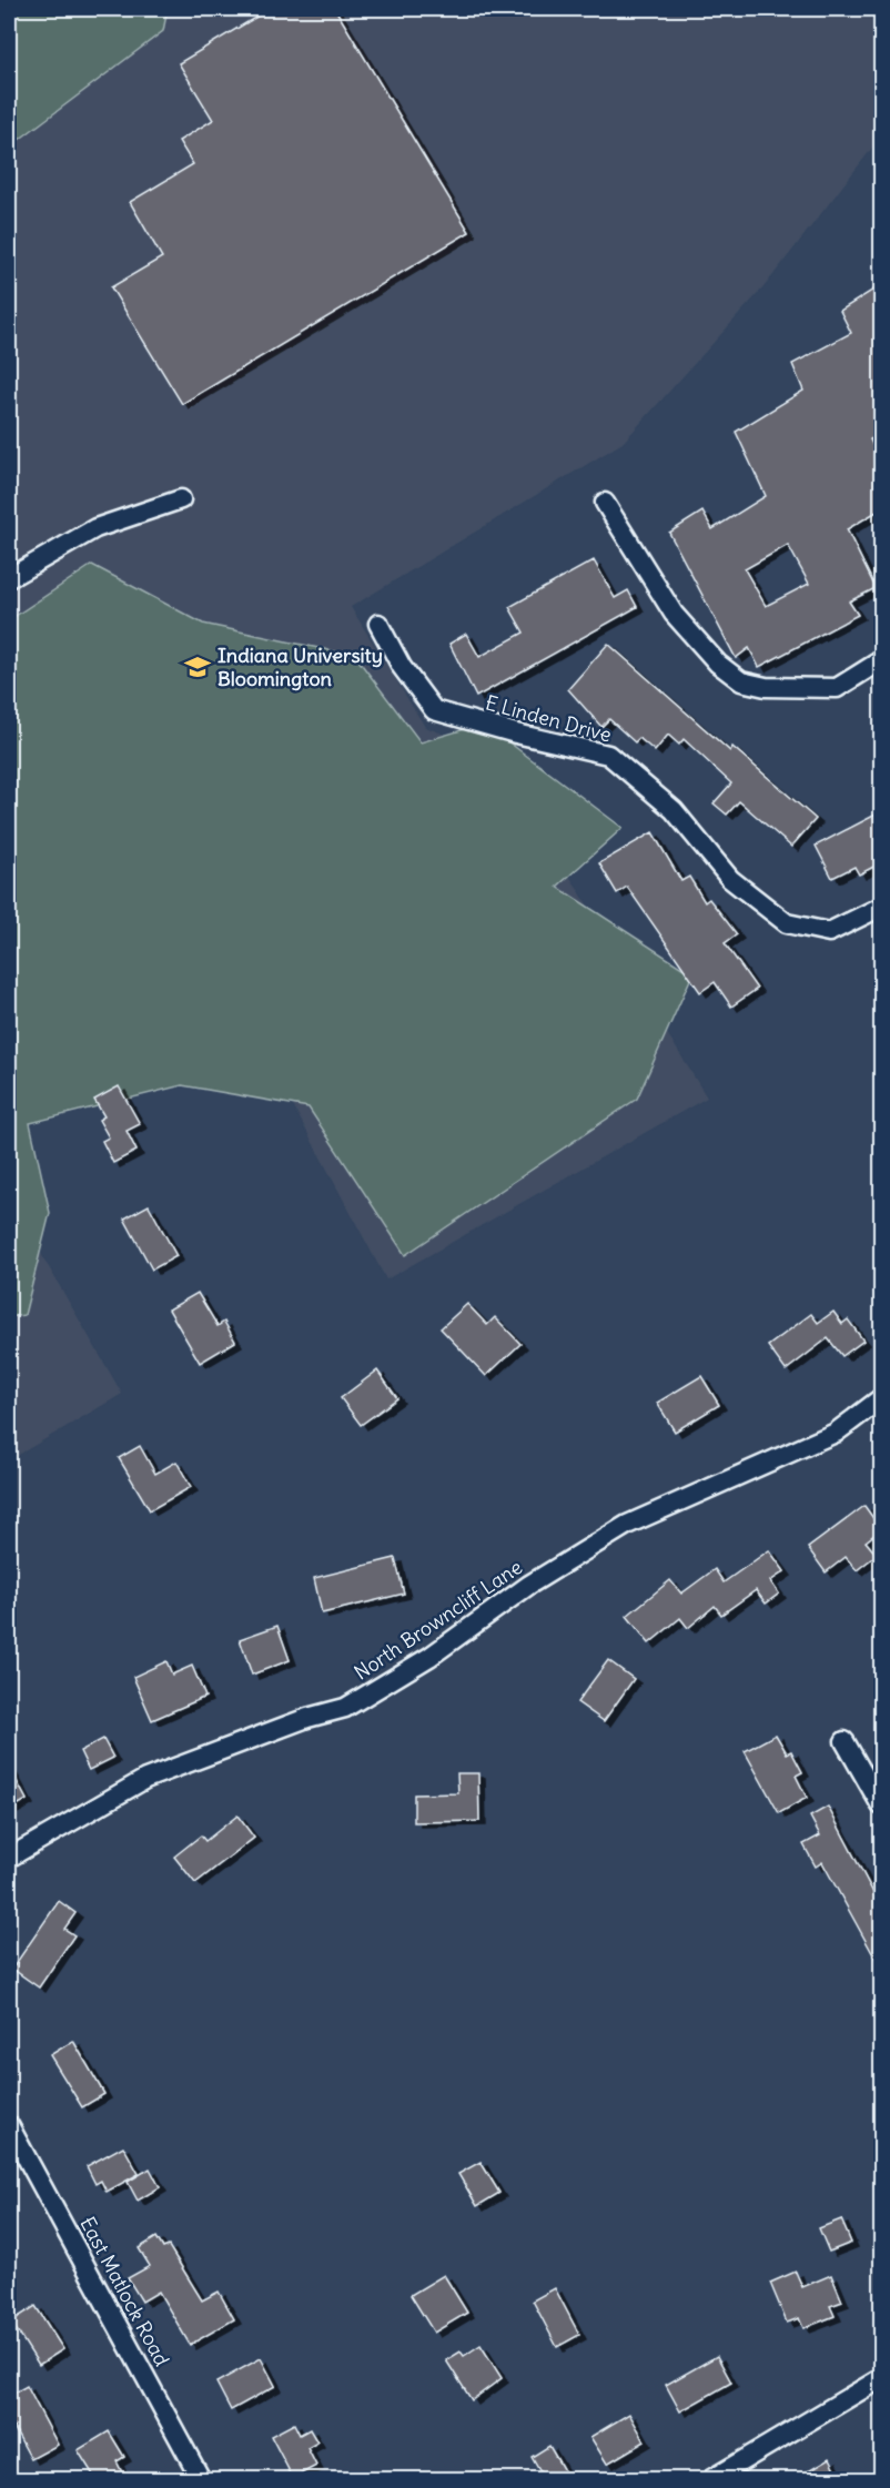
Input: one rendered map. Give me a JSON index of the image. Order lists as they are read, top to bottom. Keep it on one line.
{"streets":{"street":["E Linden Drive","North Browncliff Lane","East Matlock Road"]},"places":{"school or university":["Indiana University Bloomington"]}}
